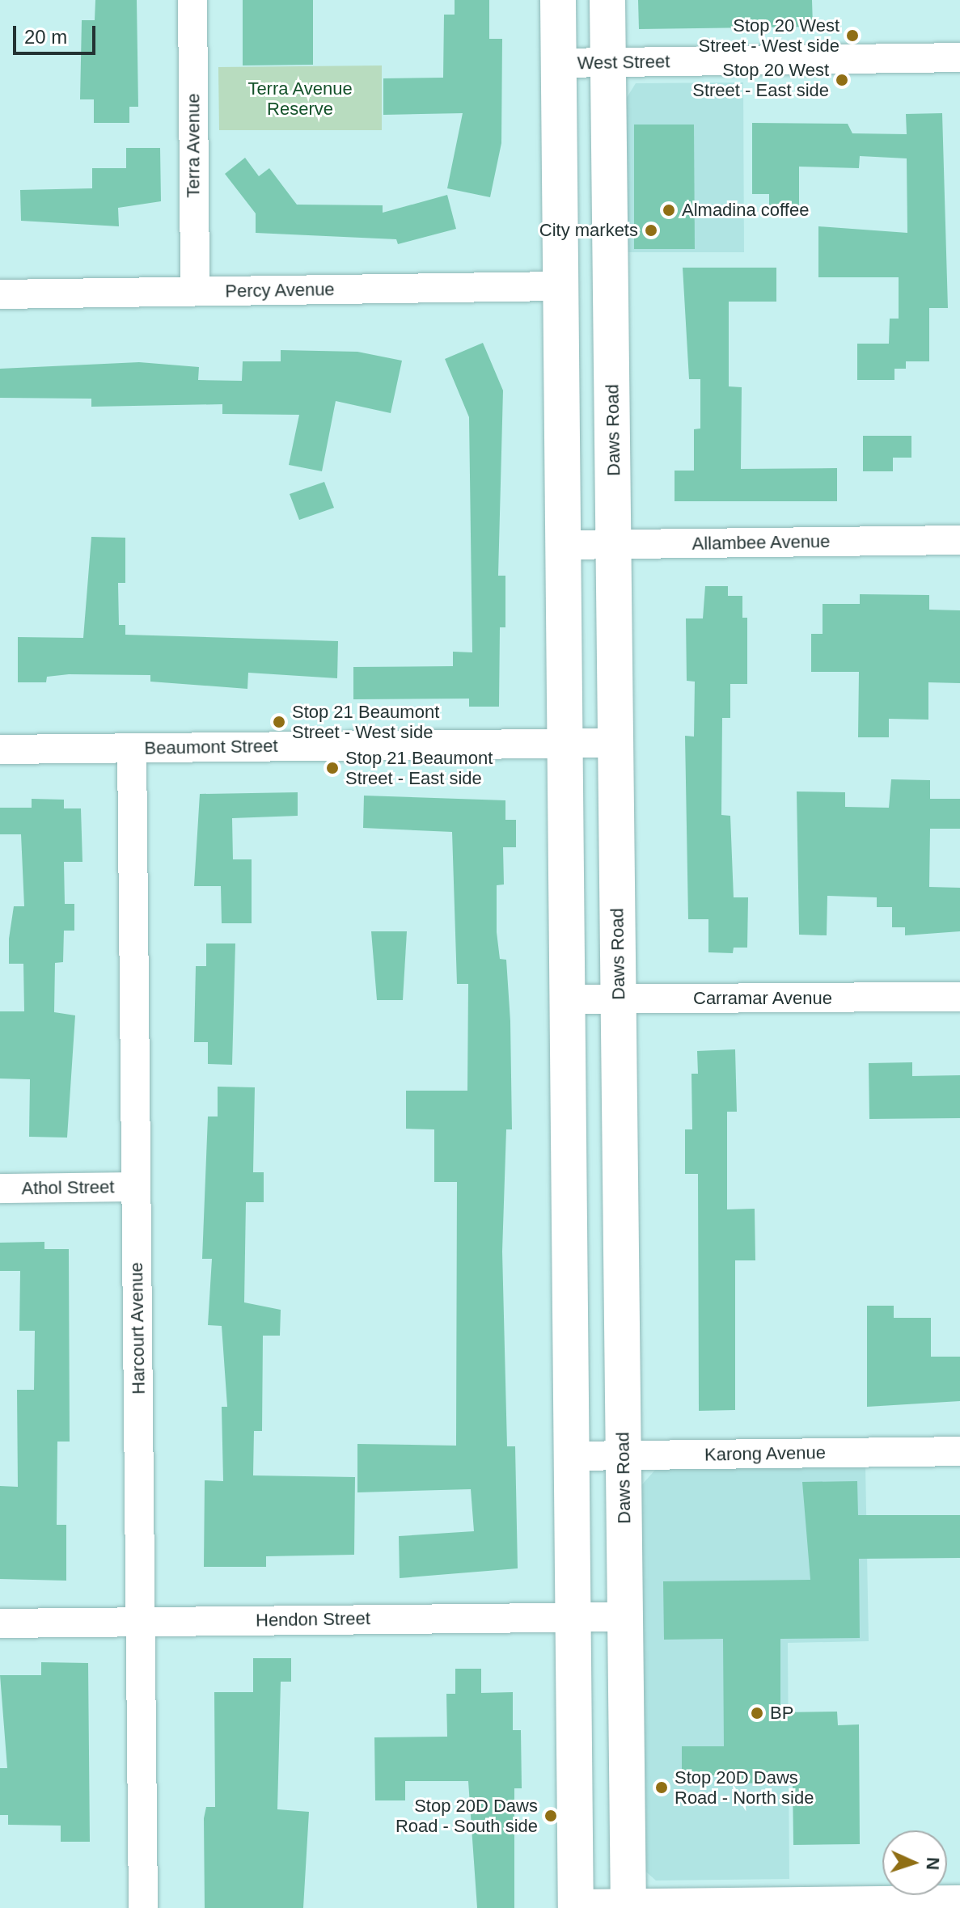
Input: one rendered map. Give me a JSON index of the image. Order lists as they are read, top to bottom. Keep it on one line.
{"streets":{"main road":["Daws Road"],"street":["West Street","Terra Avenue","Percy Avenue","Allambee Avenue","Beaumont Street","Carramar Avenue","Athol Street","Harcourt Avenue","Karong Avenue","Hendon Street"]},"crossings":[["West Street","Daws Road"],["Terra Avenue","Percy Avenue"],["Daws Road","Allambee Avenue"],["Daws Road","Beaumont Street"],["Daws Road","Carramar Avenue"],["Daws Road","Karong Avenue"],["Daws Road","Hendon Street"],["Beaumont Street","Harcourt Avenue"],["Athol Street","Harcourt Avenue"],["Harcourt Avenue","Hendon Street"]],"parks":["Terra Avenue Reserve"],"places":["Stop 20 West Street - West side","Stop 20 West Street - East side","Almadina coffee","City markets","Stop 21 Beaumont Street - West side","Stop 21 Beaumont Street - East side","BP","Stop 20D Daws Road - North side","Stop 20D Daws Road - South side"],"scale_bar":"20 m","north":"right"}
